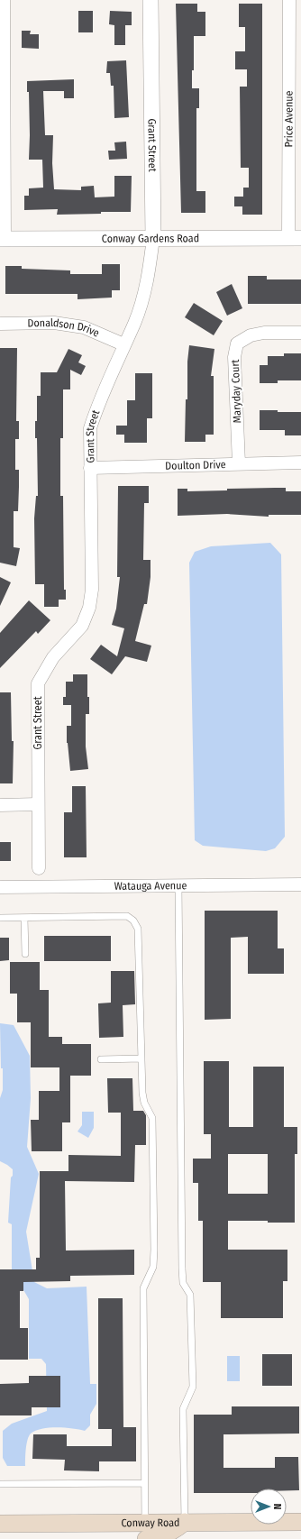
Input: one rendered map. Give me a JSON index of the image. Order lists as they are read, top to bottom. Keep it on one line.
{"streets":{"main road":["Conway Road"],"street":["Price Avenue","Grant Street","Conway Gardens Road","Donaldson Drive","Maryday Court","Doulton Drive","Watauga Avenue"]},"crossings":[["Price Avenue","Conway Gardens Road"],["Grant Street","Conway Gardens Road"],["Grant Street","Donaldson Drive"],["Grant Street","Doulton Drive"],["Maryday Court","Doulton Drive"]],"north":"right"}
